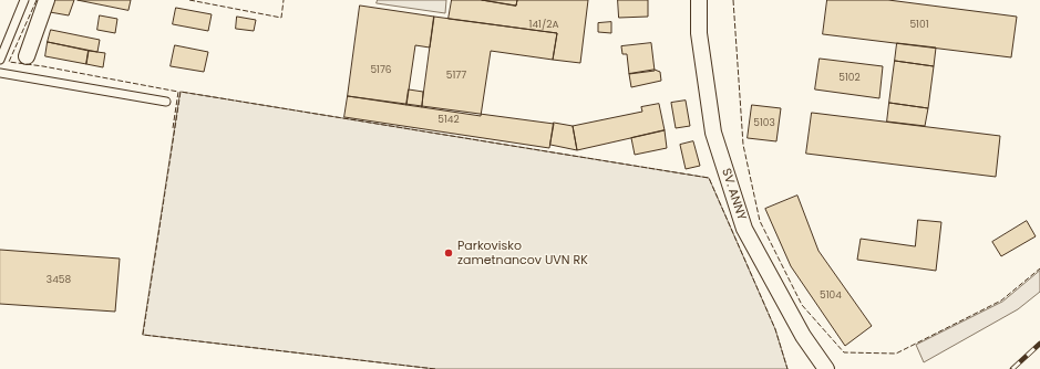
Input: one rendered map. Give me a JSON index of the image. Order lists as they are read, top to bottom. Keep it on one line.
{"streets":{"street":["SV. ANNY"]},"places":["Parkovisko zametnancov UVN RK"],"house_numbers":["141/2A","5101","5176","5177","5102","5142","5103","3458","5104"]}
